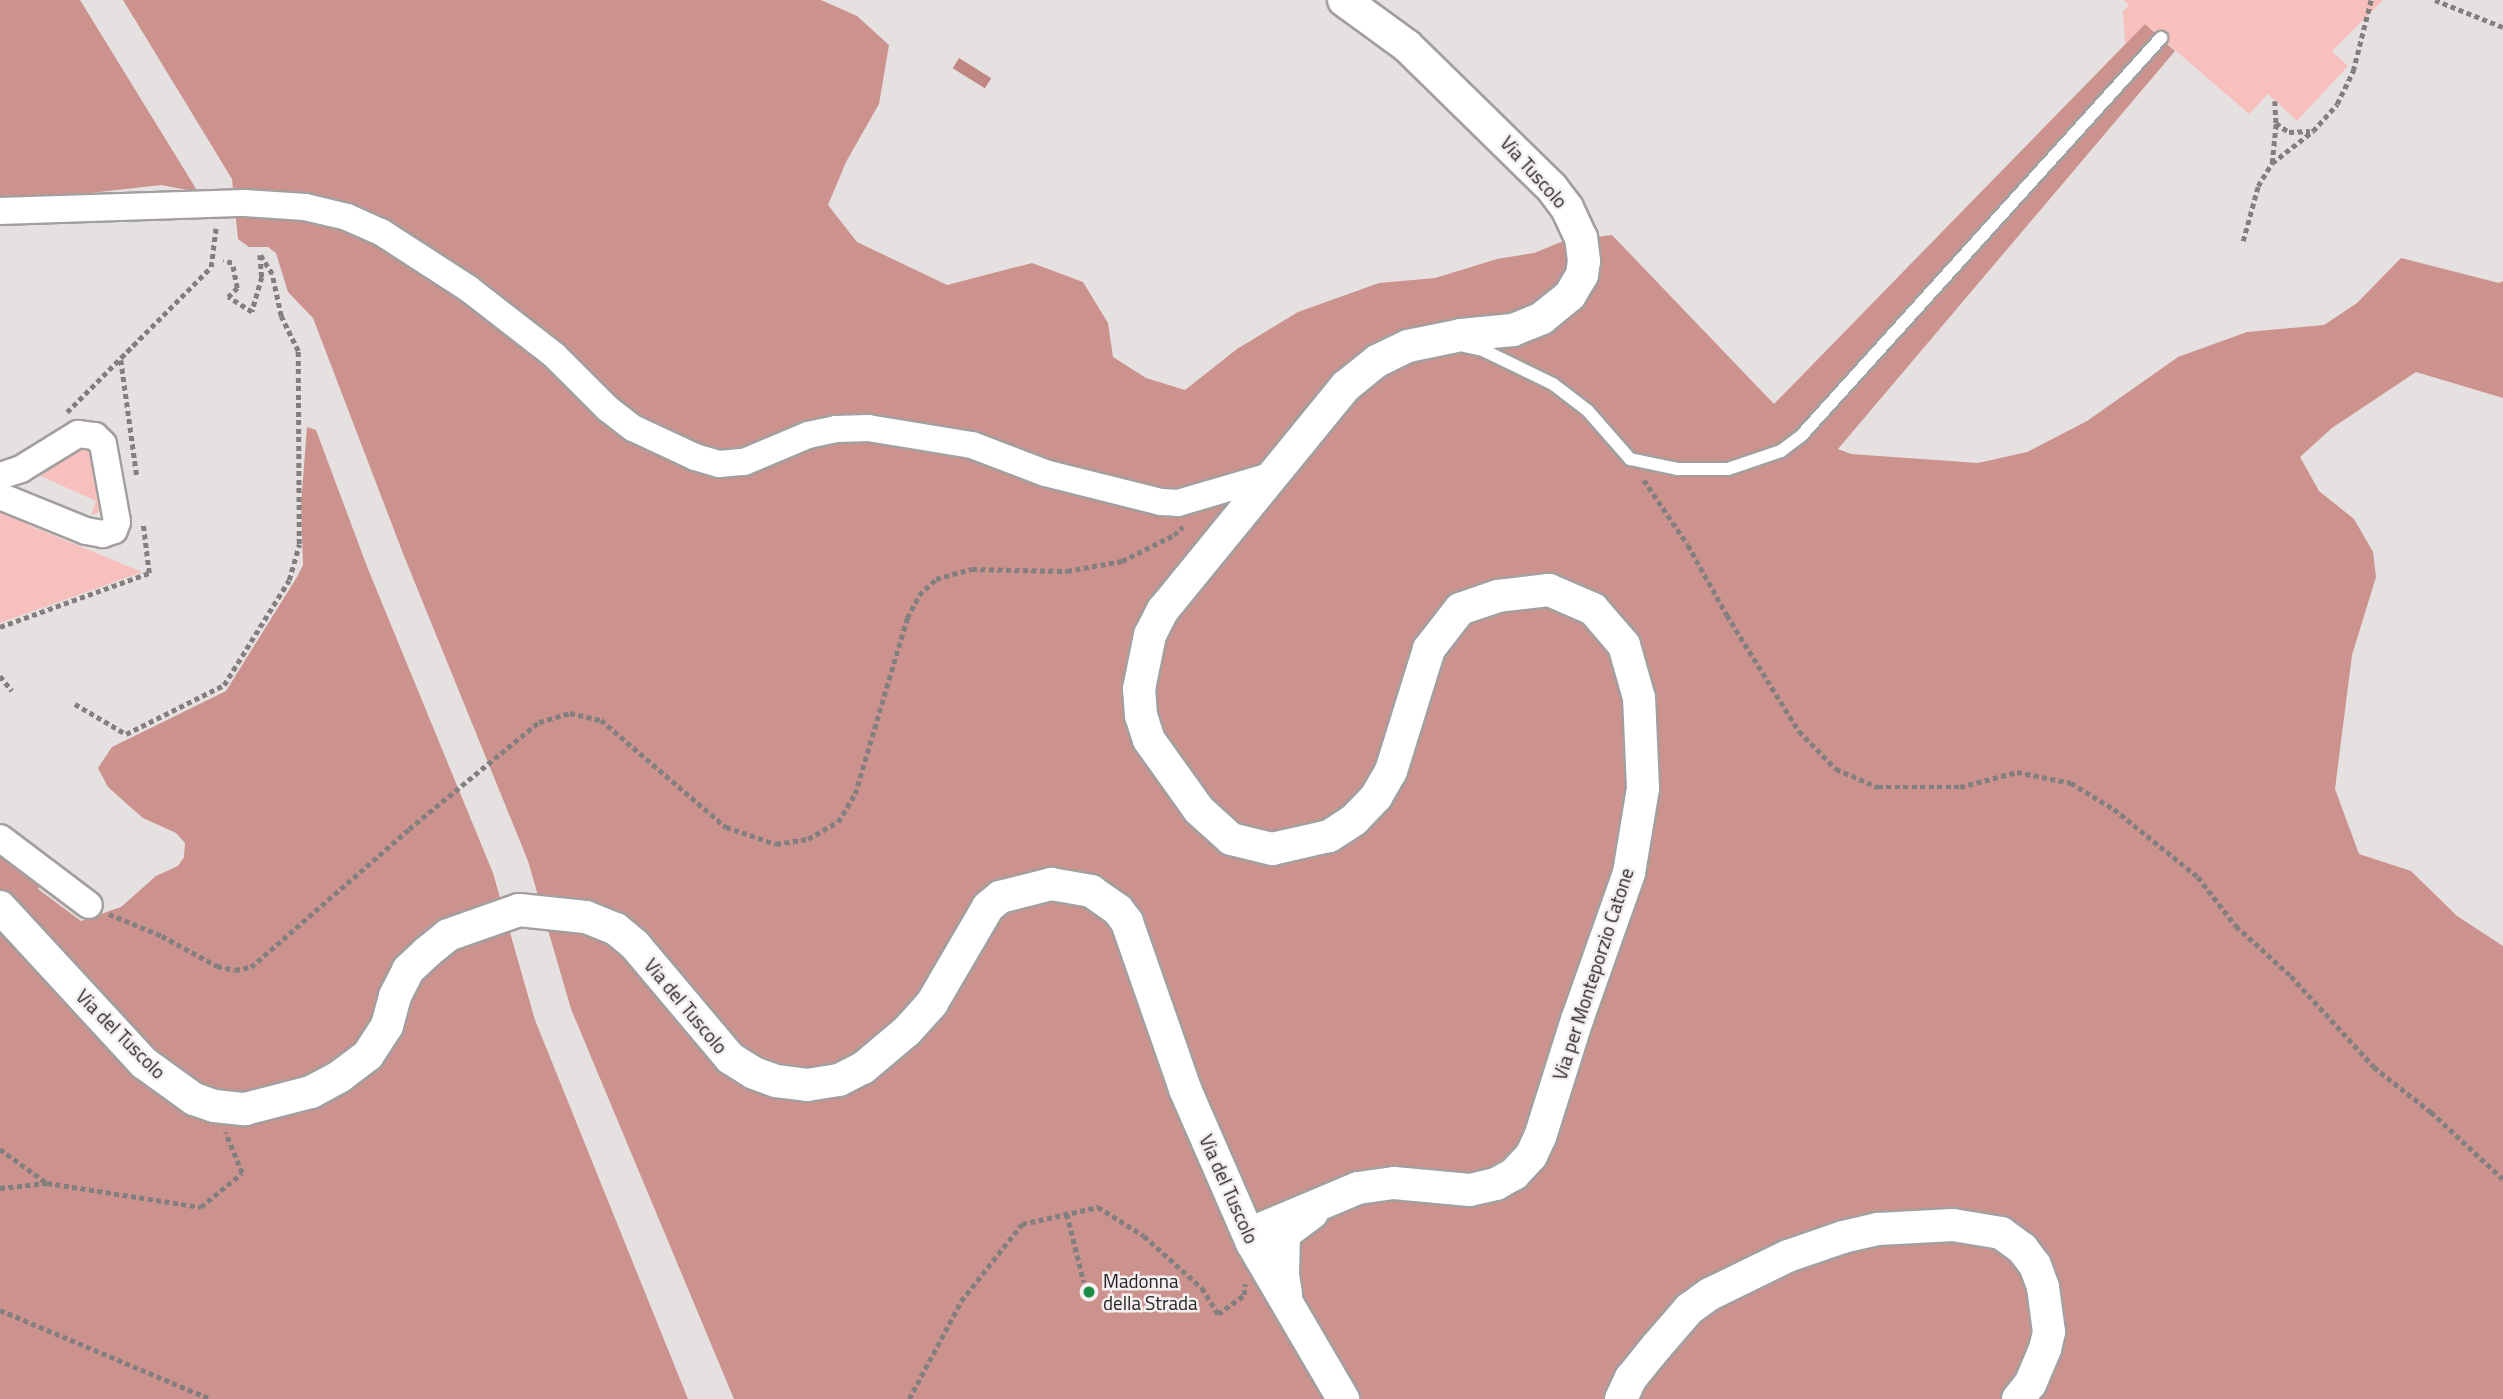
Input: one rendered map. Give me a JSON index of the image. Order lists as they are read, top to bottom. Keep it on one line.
{"streets":{"street":["Via Tuscolo","Via per Monteporzio Catone","Via del Tuscolo"]},"crossings":[["Via Tuscolo","Via per Monteporzio Catone"]],"places":["Madonna della Strada"]}
